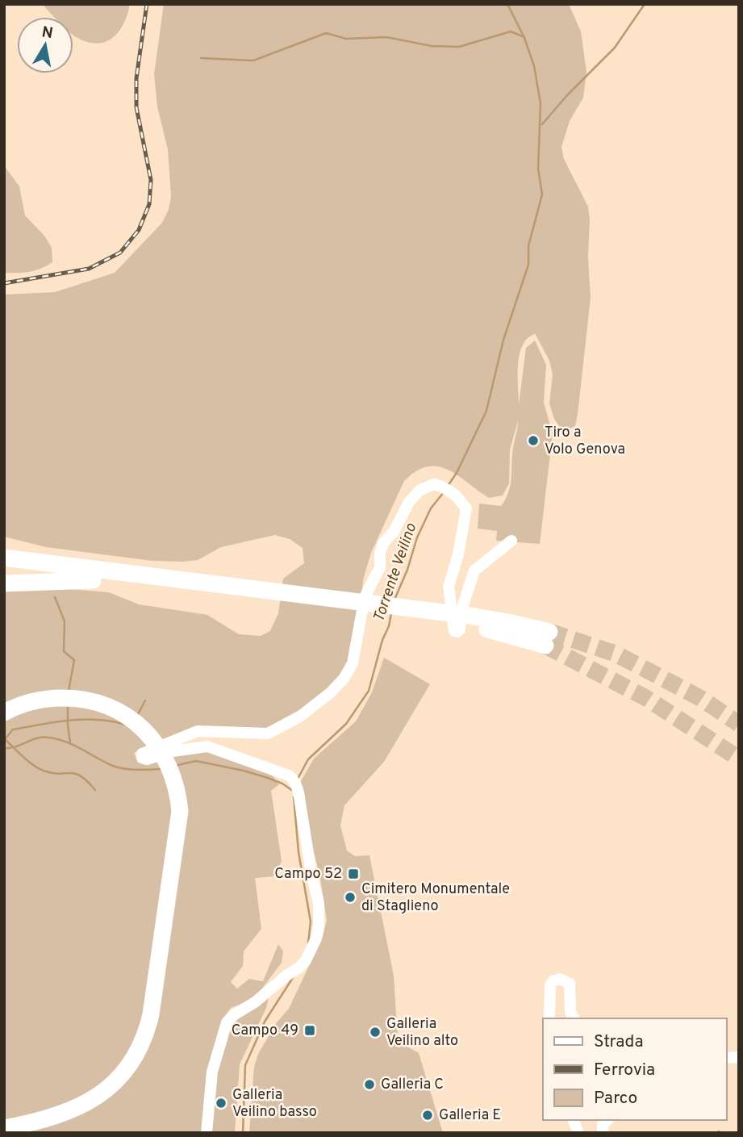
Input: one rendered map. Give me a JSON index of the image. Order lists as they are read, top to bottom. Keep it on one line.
{"water":["Torrente Veilino"],"places":{"other":["Tiro a Volo Genova","Cimitero Monumentale di Staglieno","Galleria Veilino alto","Galleria C","Galleria Veilino basso","Galleria E"],"transit":["Campo 52","Campo 49"]},"legend":["Strada","Ferrovia","Parco"],"north":"top"}
